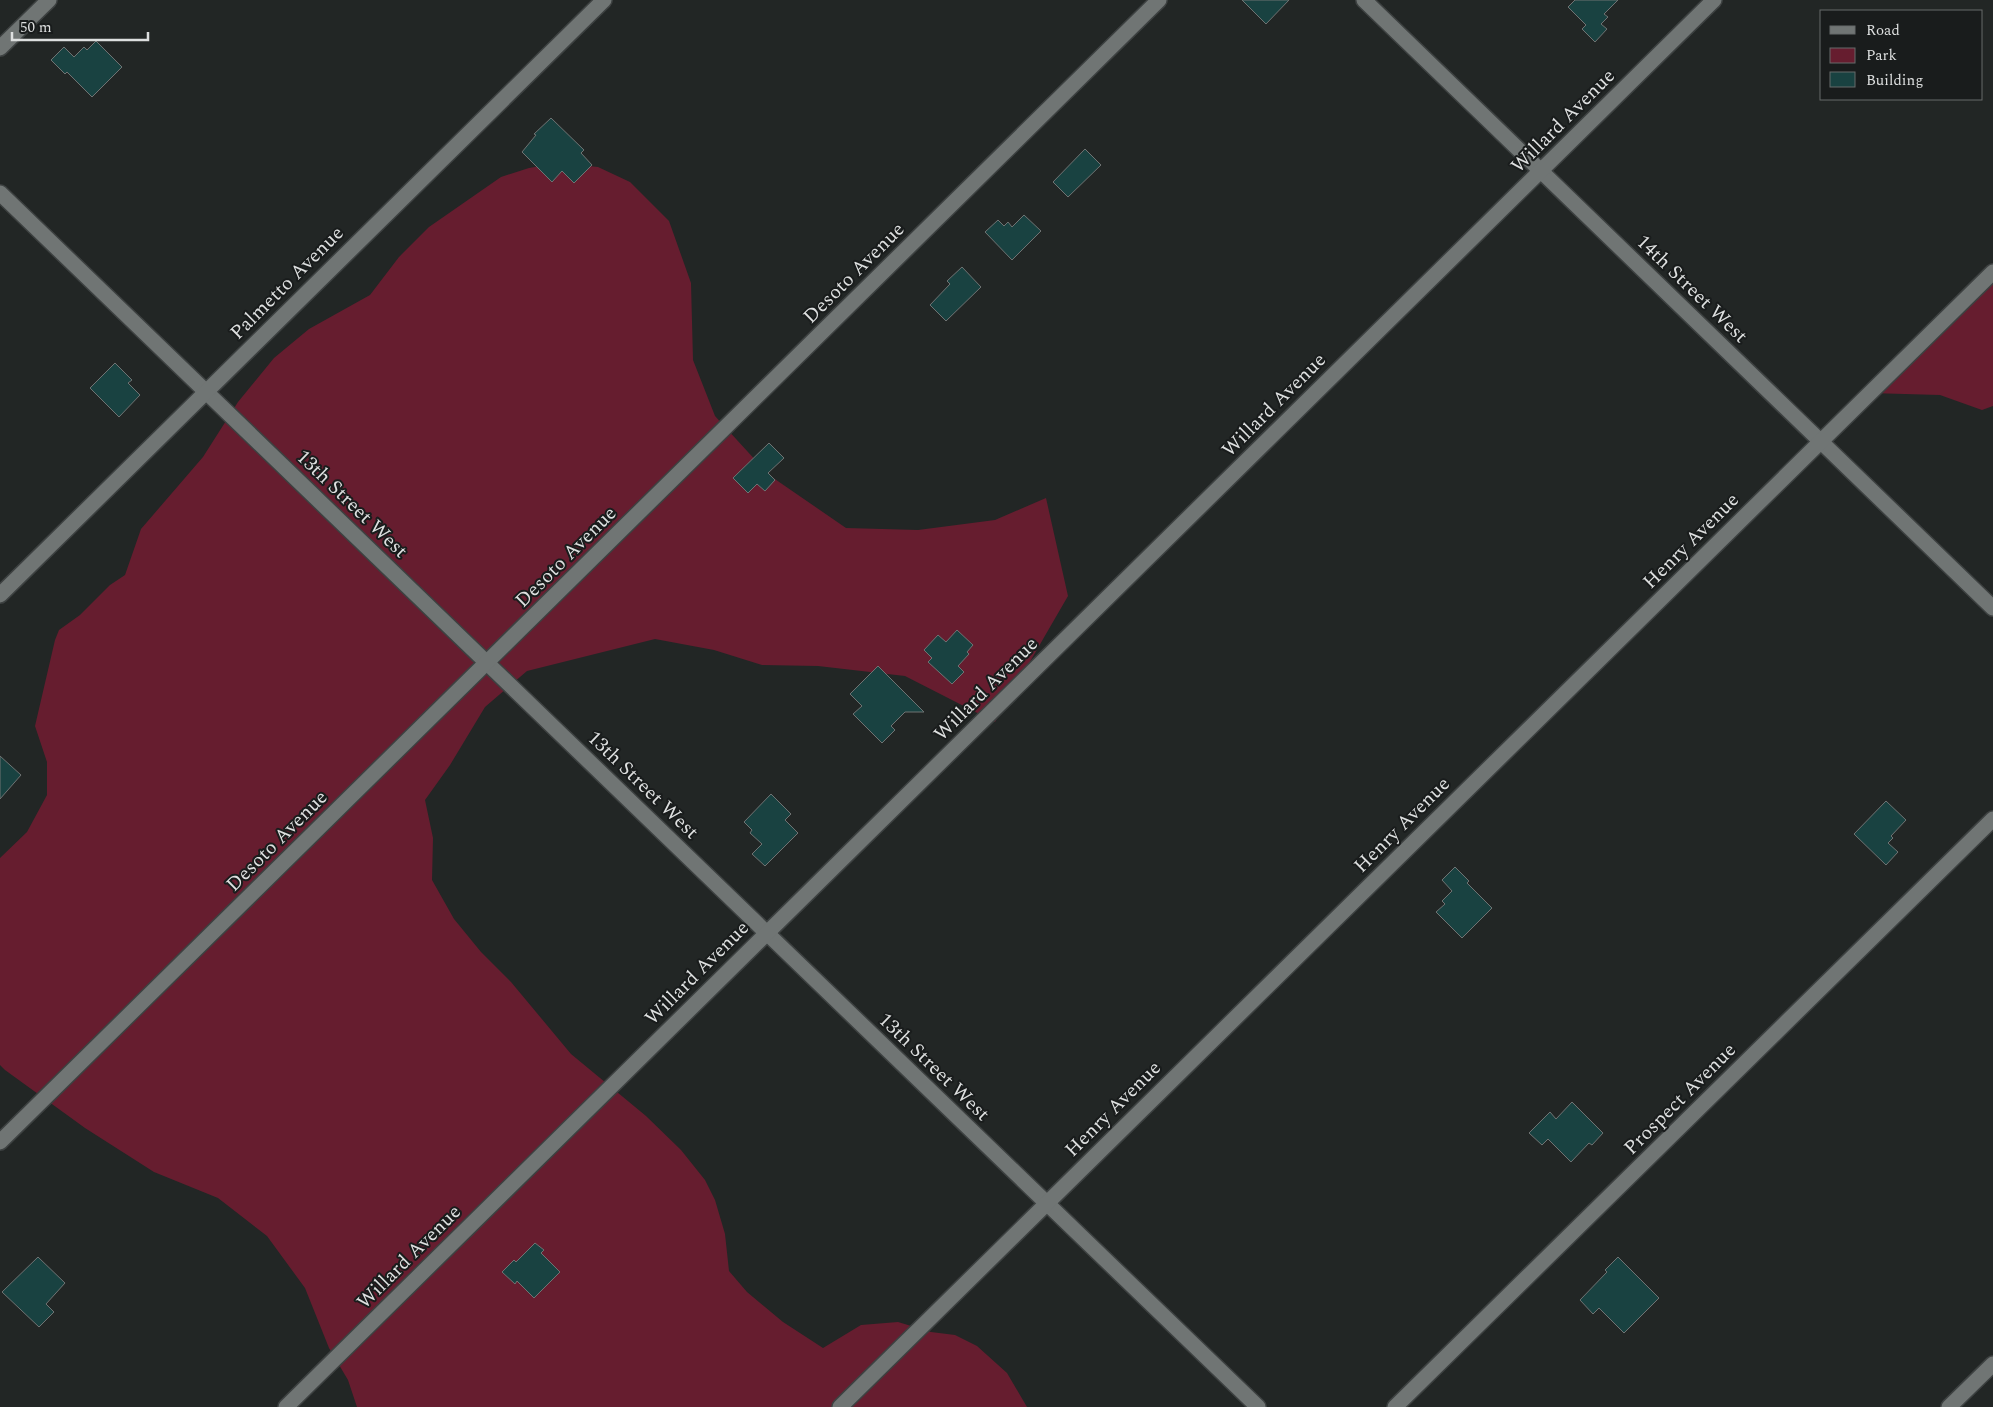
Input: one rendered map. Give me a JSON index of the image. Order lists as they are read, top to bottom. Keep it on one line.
{"streets":{"street":["Willard Avenue","Desoto Avenue","Palmetto Avenue","14th Street West","13th Street West","Henry Avenue","Prospect Avenue"]},"crossings":[["Willard Avenue","14th Street West"],["Willard Avenue","13th Street West"],["Desoto Avenue","13th Street West"],["Palmetto Avenue","13th Street West"],["14th Street West","Henry Avenue"],["13th Street West","Henry Avenue"]],"legend":["Road","Park","Building"],"scale_bar":"50 m"}
